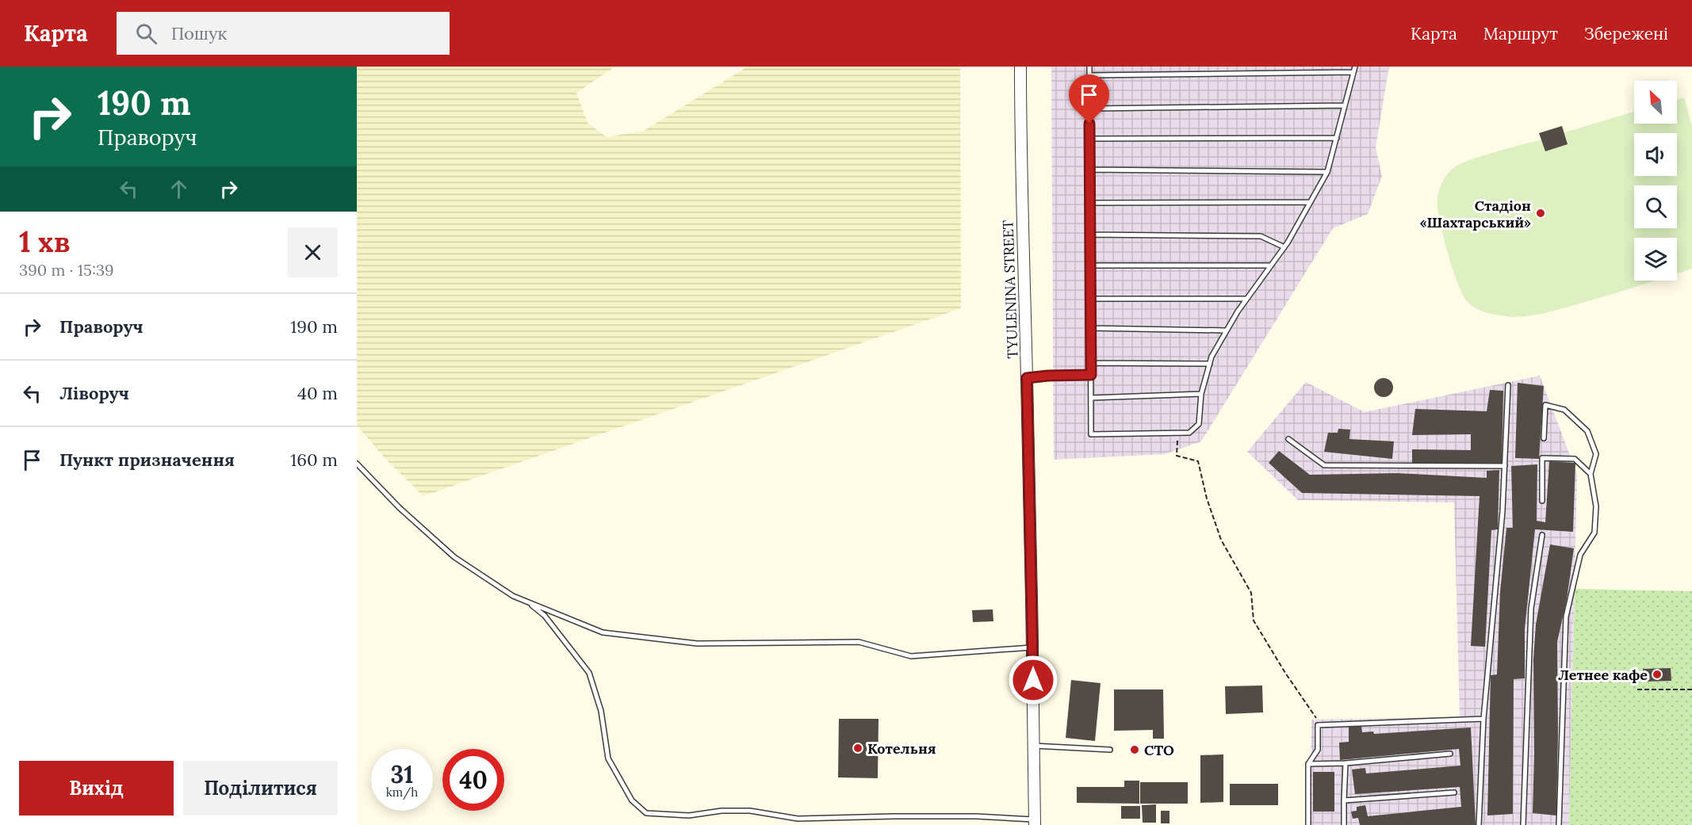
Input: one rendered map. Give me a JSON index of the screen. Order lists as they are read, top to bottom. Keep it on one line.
{"streets":{"street":["TYULENINA STREET"]},"places":["Стадіон «Шахтарський»","Летнее кафе","Котельня","СТО"],"north":"top left","page":{"header":"Карта","search":"Пошук","nav":["Карта","Маршрут","Збережені"],"turn":["190 m","Праворуч"],"heading":["1 хв","390 m · 15:39"],"list":[{"name":"Праворуч","value":"190 m"},{"name":"Ліворуч","value":"40 m"},{"name":"Пункт призначення","value":"160 m"}],"speed":"31 km/h","limit":"40","buttons":["Вихід","Поділитися"]}}
